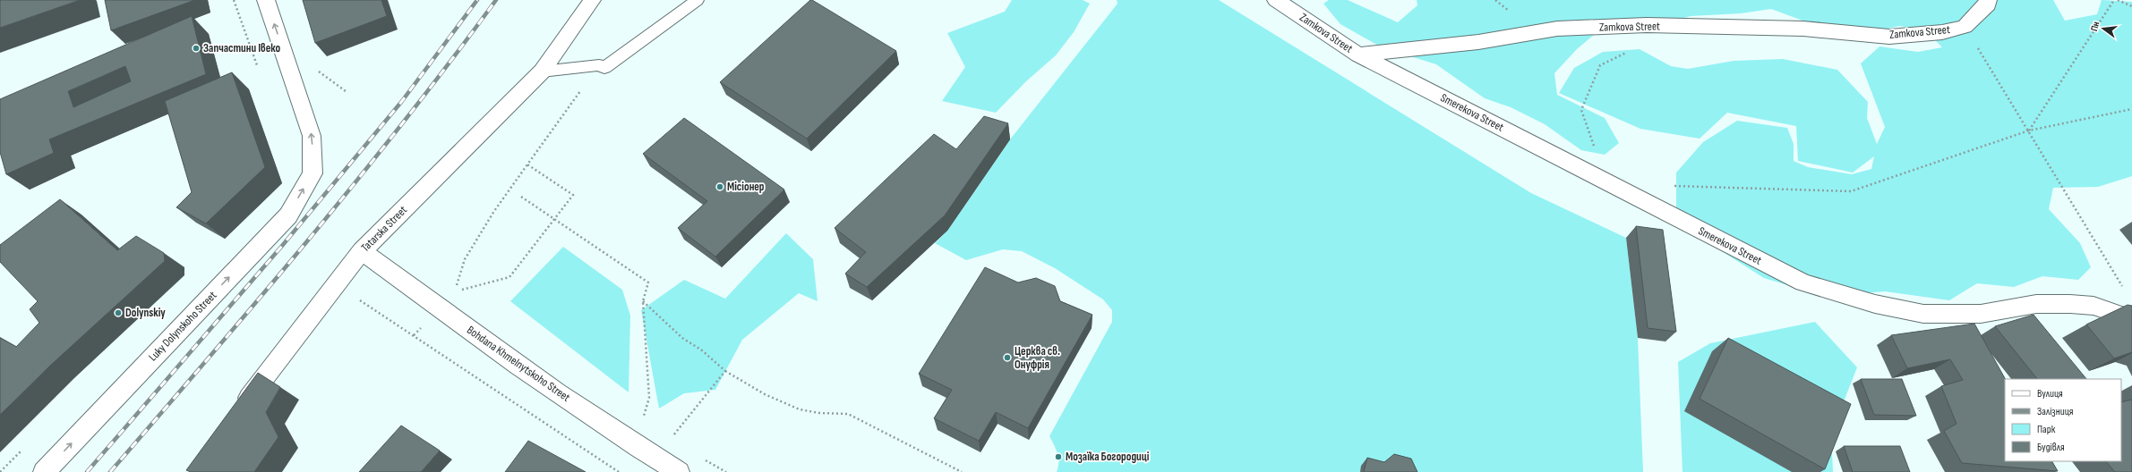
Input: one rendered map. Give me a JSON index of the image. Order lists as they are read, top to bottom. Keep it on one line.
{"streets":{"street":["Zamkova Street","Smerekova Street","Tatarska Street","Luky Dolynskoho Street","Bohdana Khmelnytskoho Street"]},"crossings":[["Zamkova Street","Smerekova Street"],["Tatarska Street","Bohdana Khmelnytskoho Street"]],"one_way":["Luky Dolynskoho Street"],"places":["Запчастини Івеко","Місіонер","Dolynskiy","Церква св. Онуфрія","Мозаїка Богородиці"],"legend":["Вулиця","Залізниця","Парк","Будівля"],"north":"left"}
